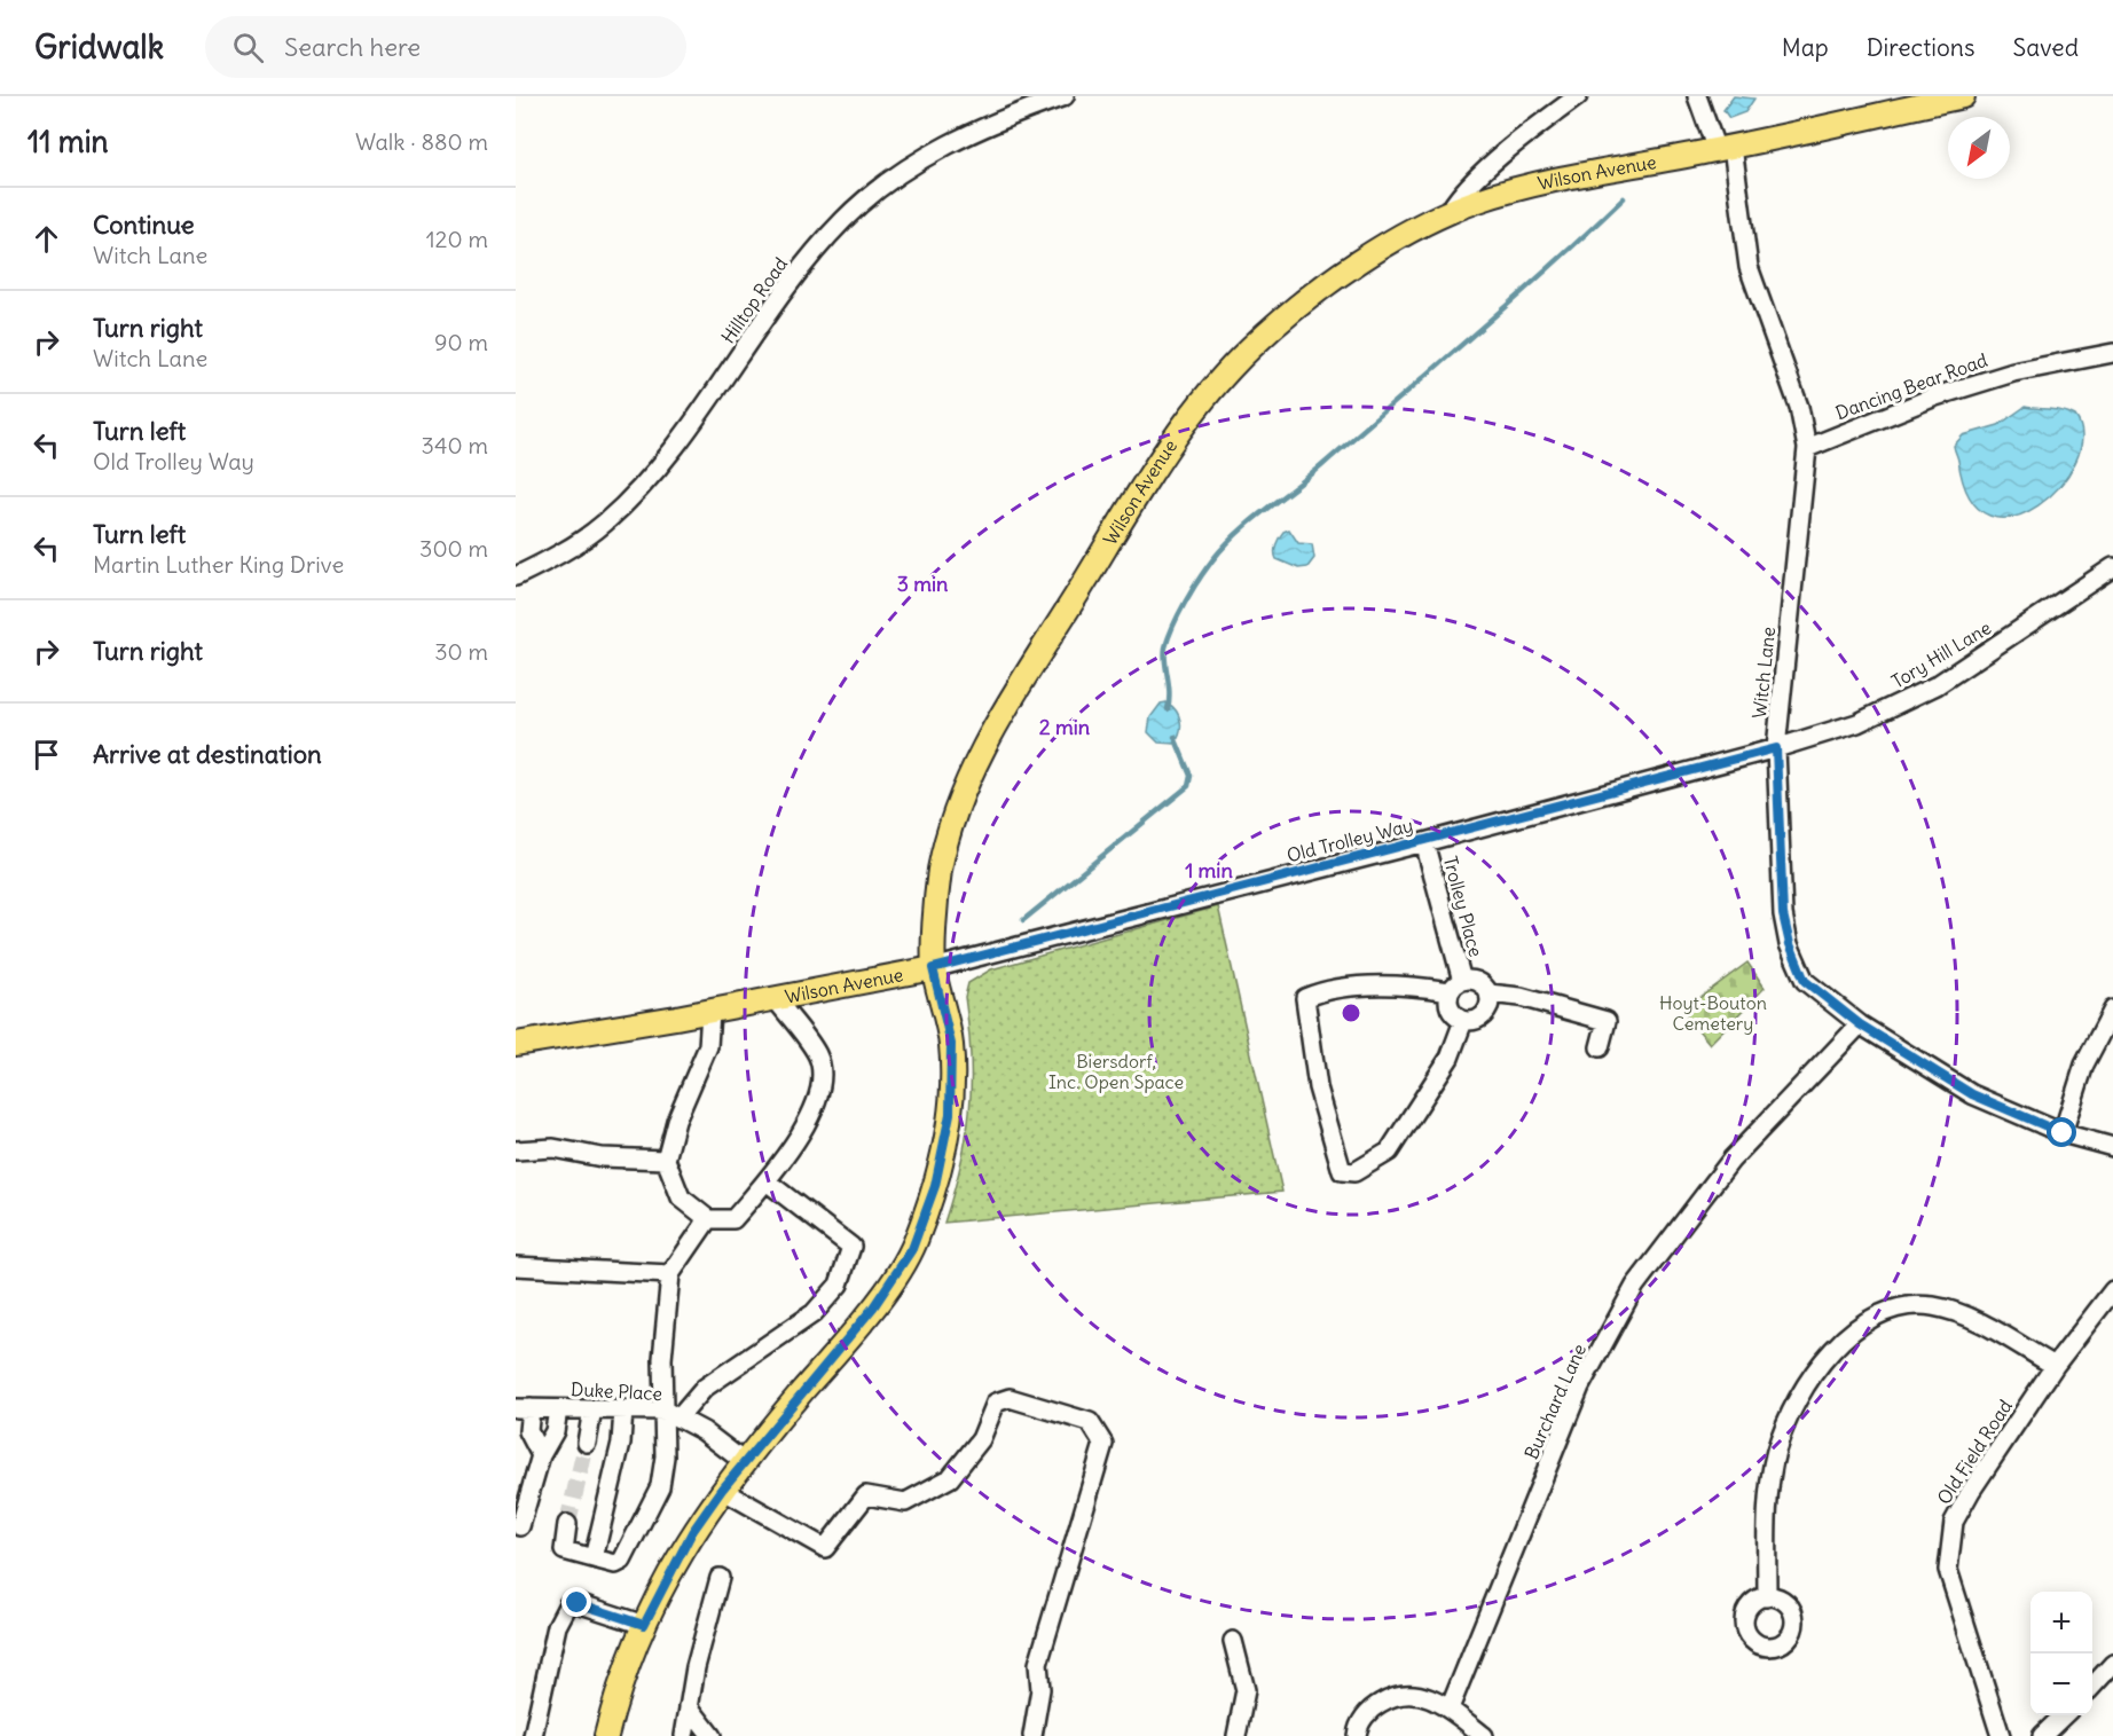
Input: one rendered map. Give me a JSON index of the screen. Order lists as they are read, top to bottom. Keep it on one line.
{"streets":{"main road":["Wilson Avenue"],"street":["Hilltop Road","Dancing Bear Road","Tory Hill Lane","Witch Lane","Old Trolley Way","Trolley Place","Duke Place","Burchard Lane","Old Field Road"]},"crossings":[["Wilson Avenue","Witch Lane"],["Wilson Avenue","Old Trolley Way"],["Dancing Bear Road","Witch Lane"],["Tory Hill Lane","Witch Lane"],["Tory Hill Lane","Old Trolley Way"],["Witch Lane","Old Trolley Way"],["Witch Lane","Burchard Lane"],["Old Trolley Way","Trolley Place"]],"parks":["Hoyt-Bouton Cemetery","Biersdorf, Inc. Open Space"],"north":"bottom left","page":{"header":"Gridwalk","search":"Search here","nav":["Map","Directions","Saved"],"heading":["11 min","Walk · 880 m"],"list":[["Continue","Witch Lane","120 m"],["Turn right","Witch Lane","90 m"],["Turn left","Old Trolley Way","340 m"],["Turn left","Martin Luther King Drive","300 m"],["Turn right","30 m"],"Arrive at destination"],"map_buttons":["+","−"]},"rings":["3 min","2 min","1 min"]}
